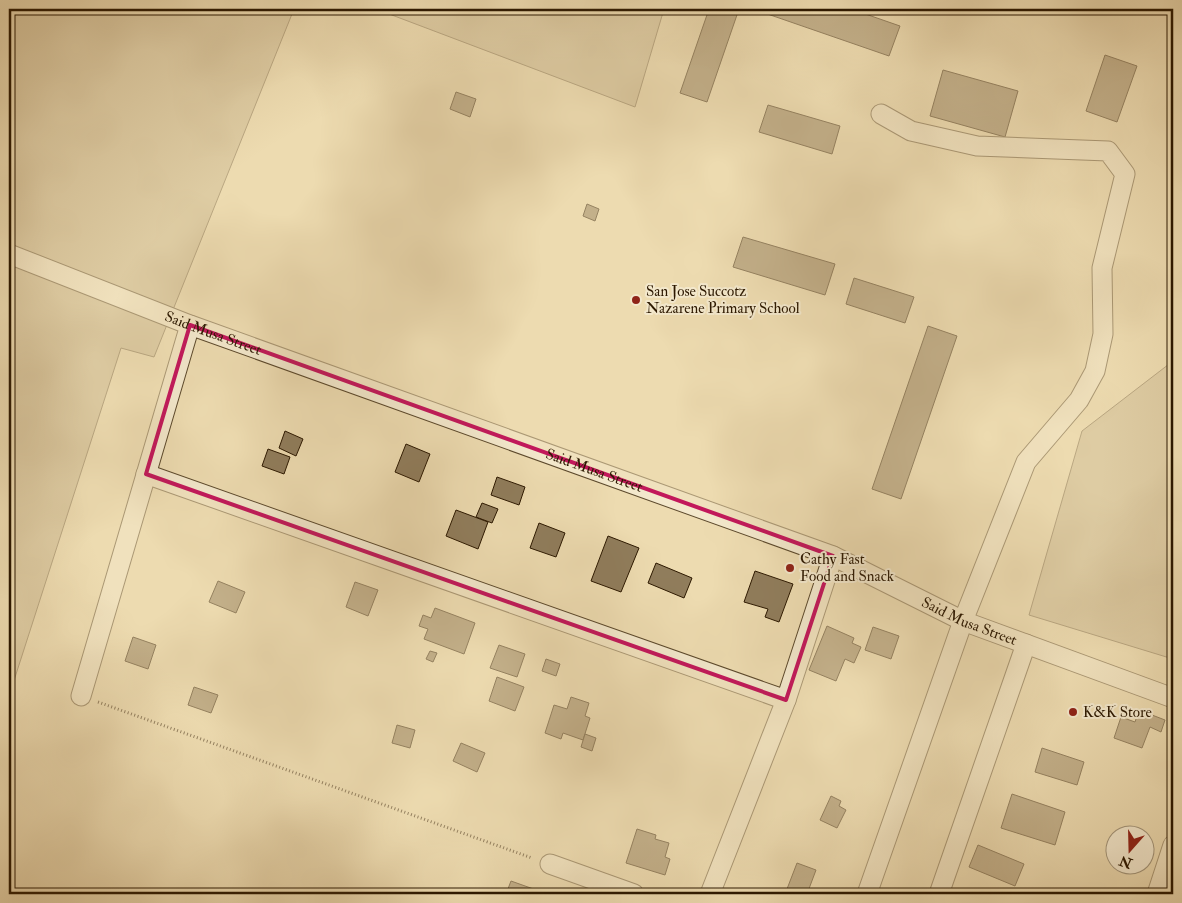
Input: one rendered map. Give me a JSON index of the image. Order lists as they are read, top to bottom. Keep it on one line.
{"streets":{"street":["Said Musa Street"]},"places":["San Jose Succotz Nazarene Primary School","Cathy Fast Food and Snack","K&K Store"],"north":"bottom"}
